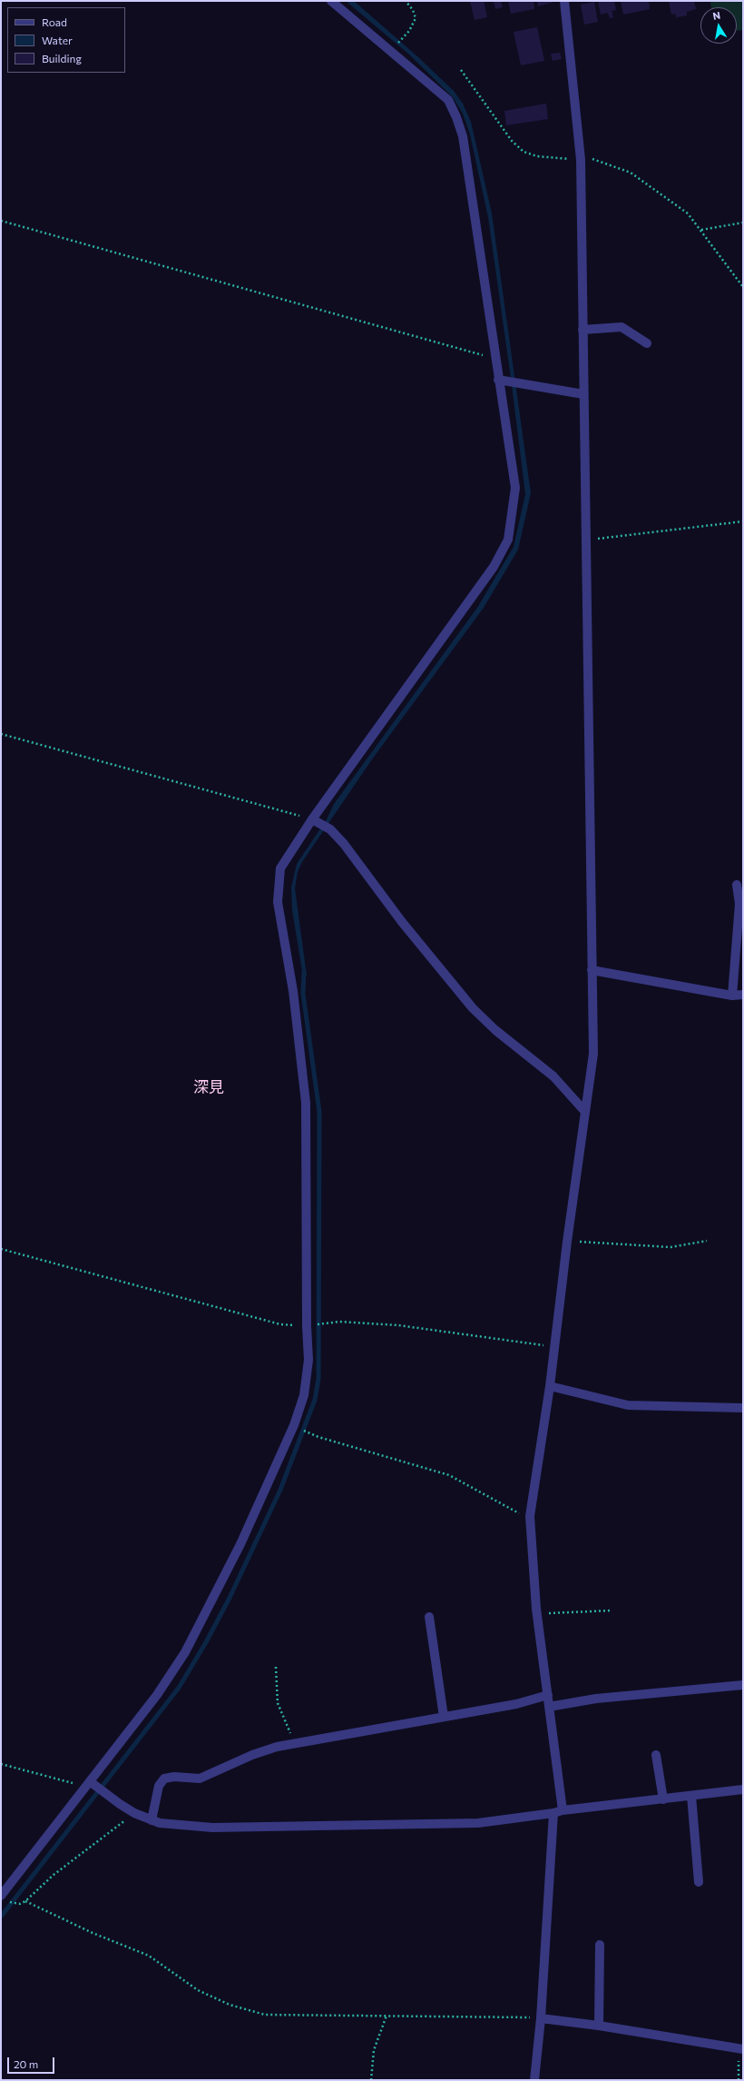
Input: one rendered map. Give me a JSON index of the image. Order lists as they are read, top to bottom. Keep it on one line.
{"districts":["深見"],"legend":["Road","Water","Building"],"scale_bar":"20 m","north":"top"}
